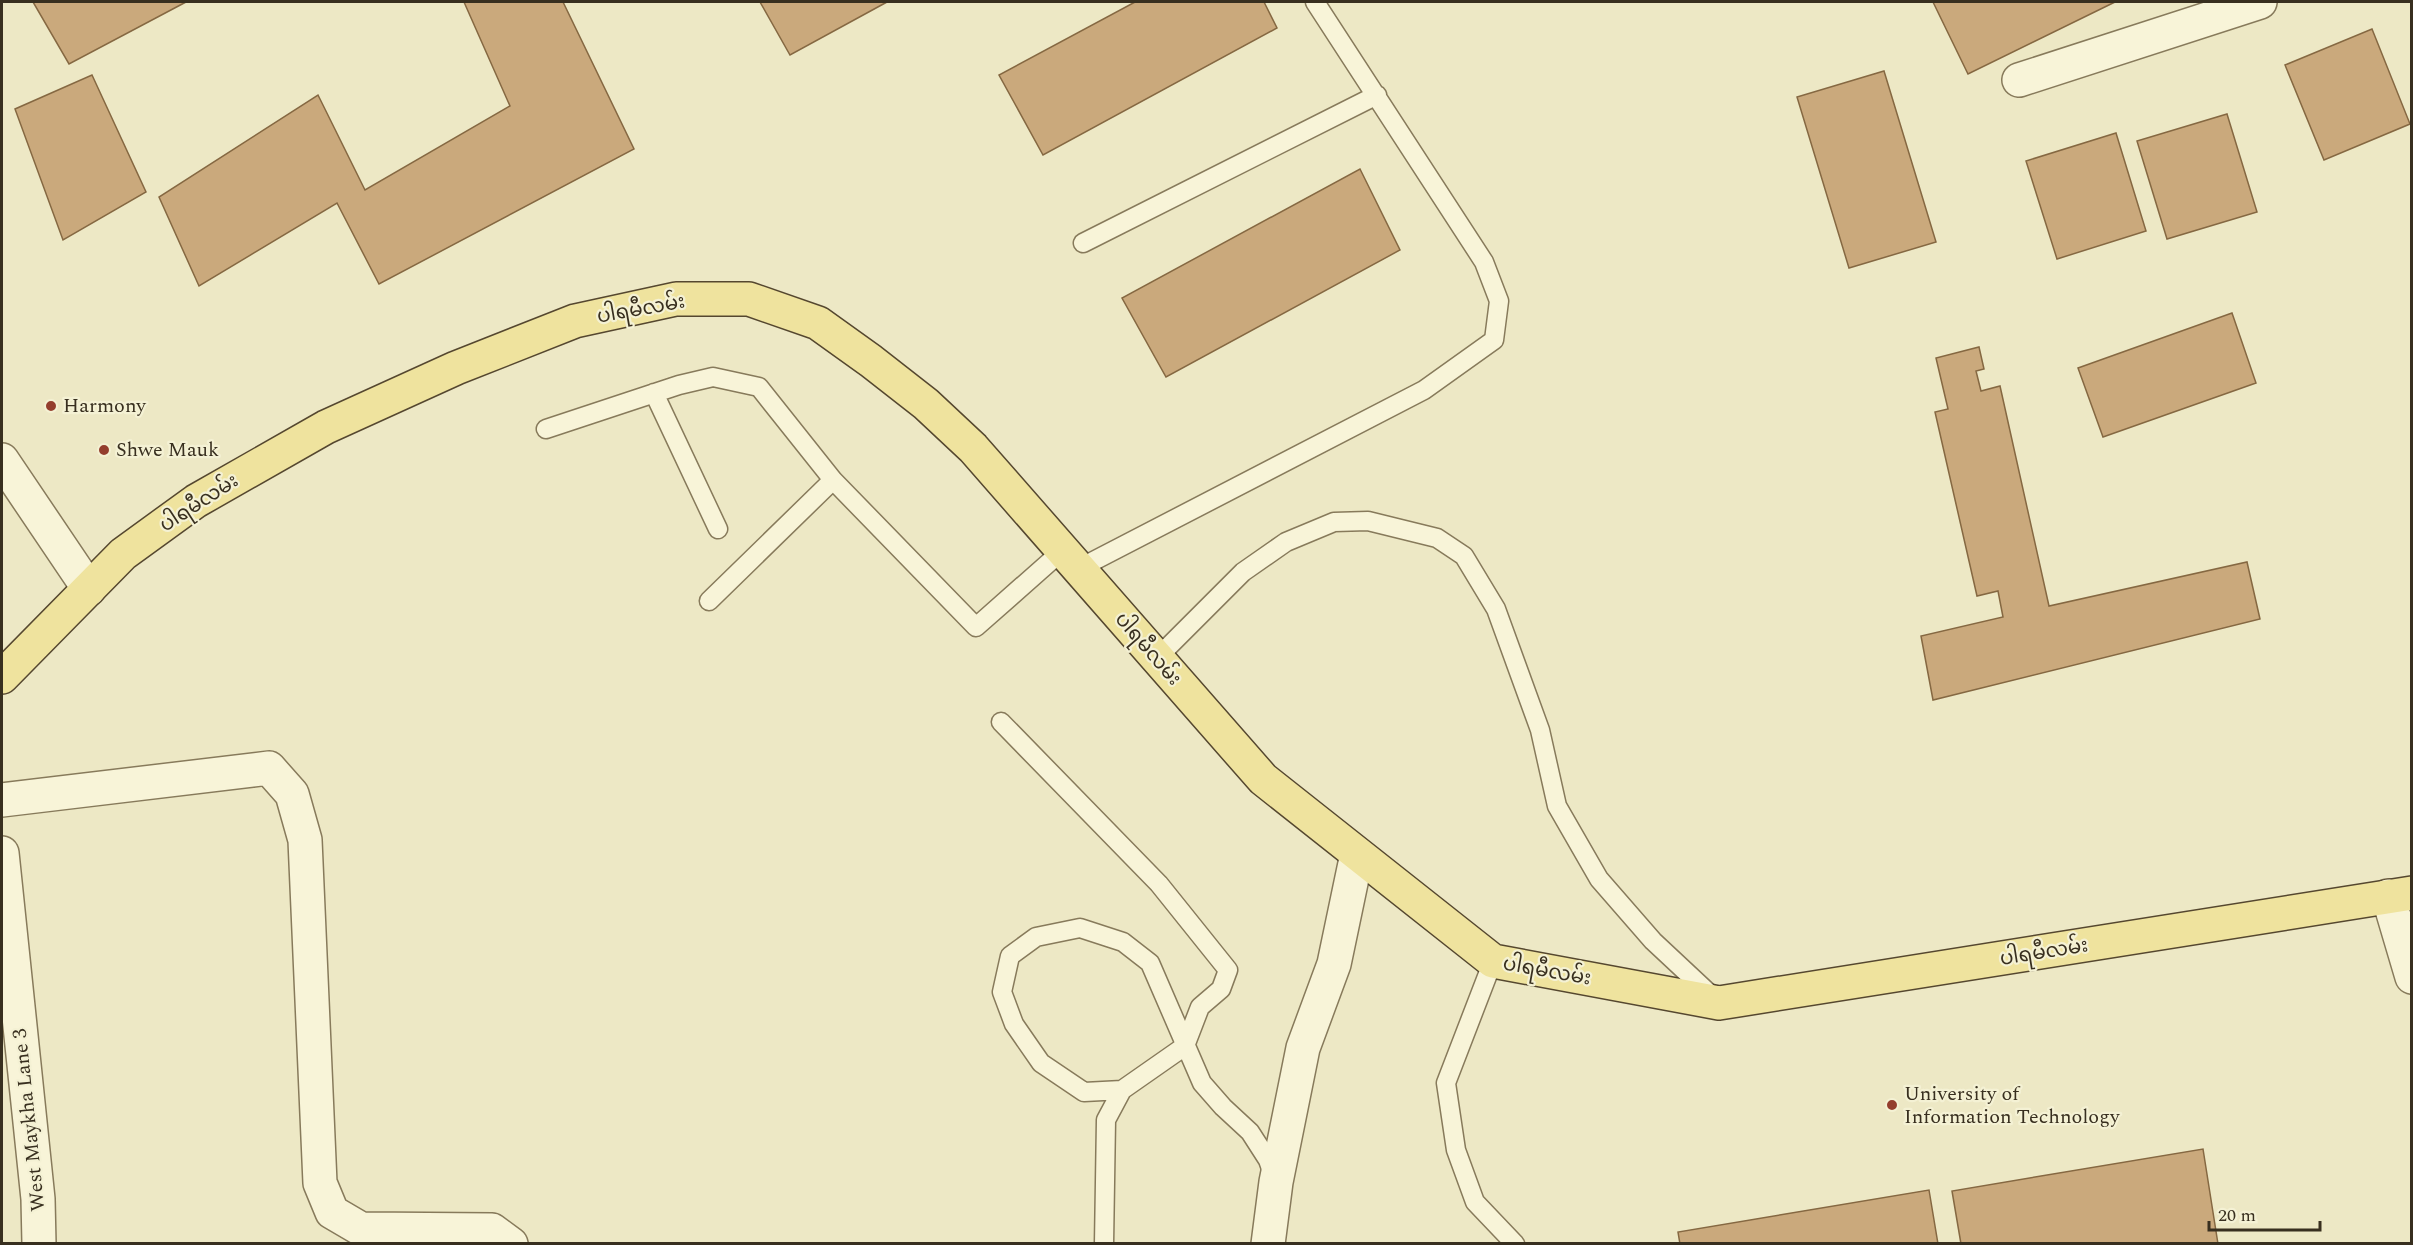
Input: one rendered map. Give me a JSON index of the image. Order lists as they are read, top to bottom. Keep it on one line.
{"streets":{"main road":["ပါရမီလမ်း"],"street":["West Maykha Lane 3"]},"places":["Harmony","Shwe Mauk","University of Information Technology"],"scale_bar":"20 m"}
